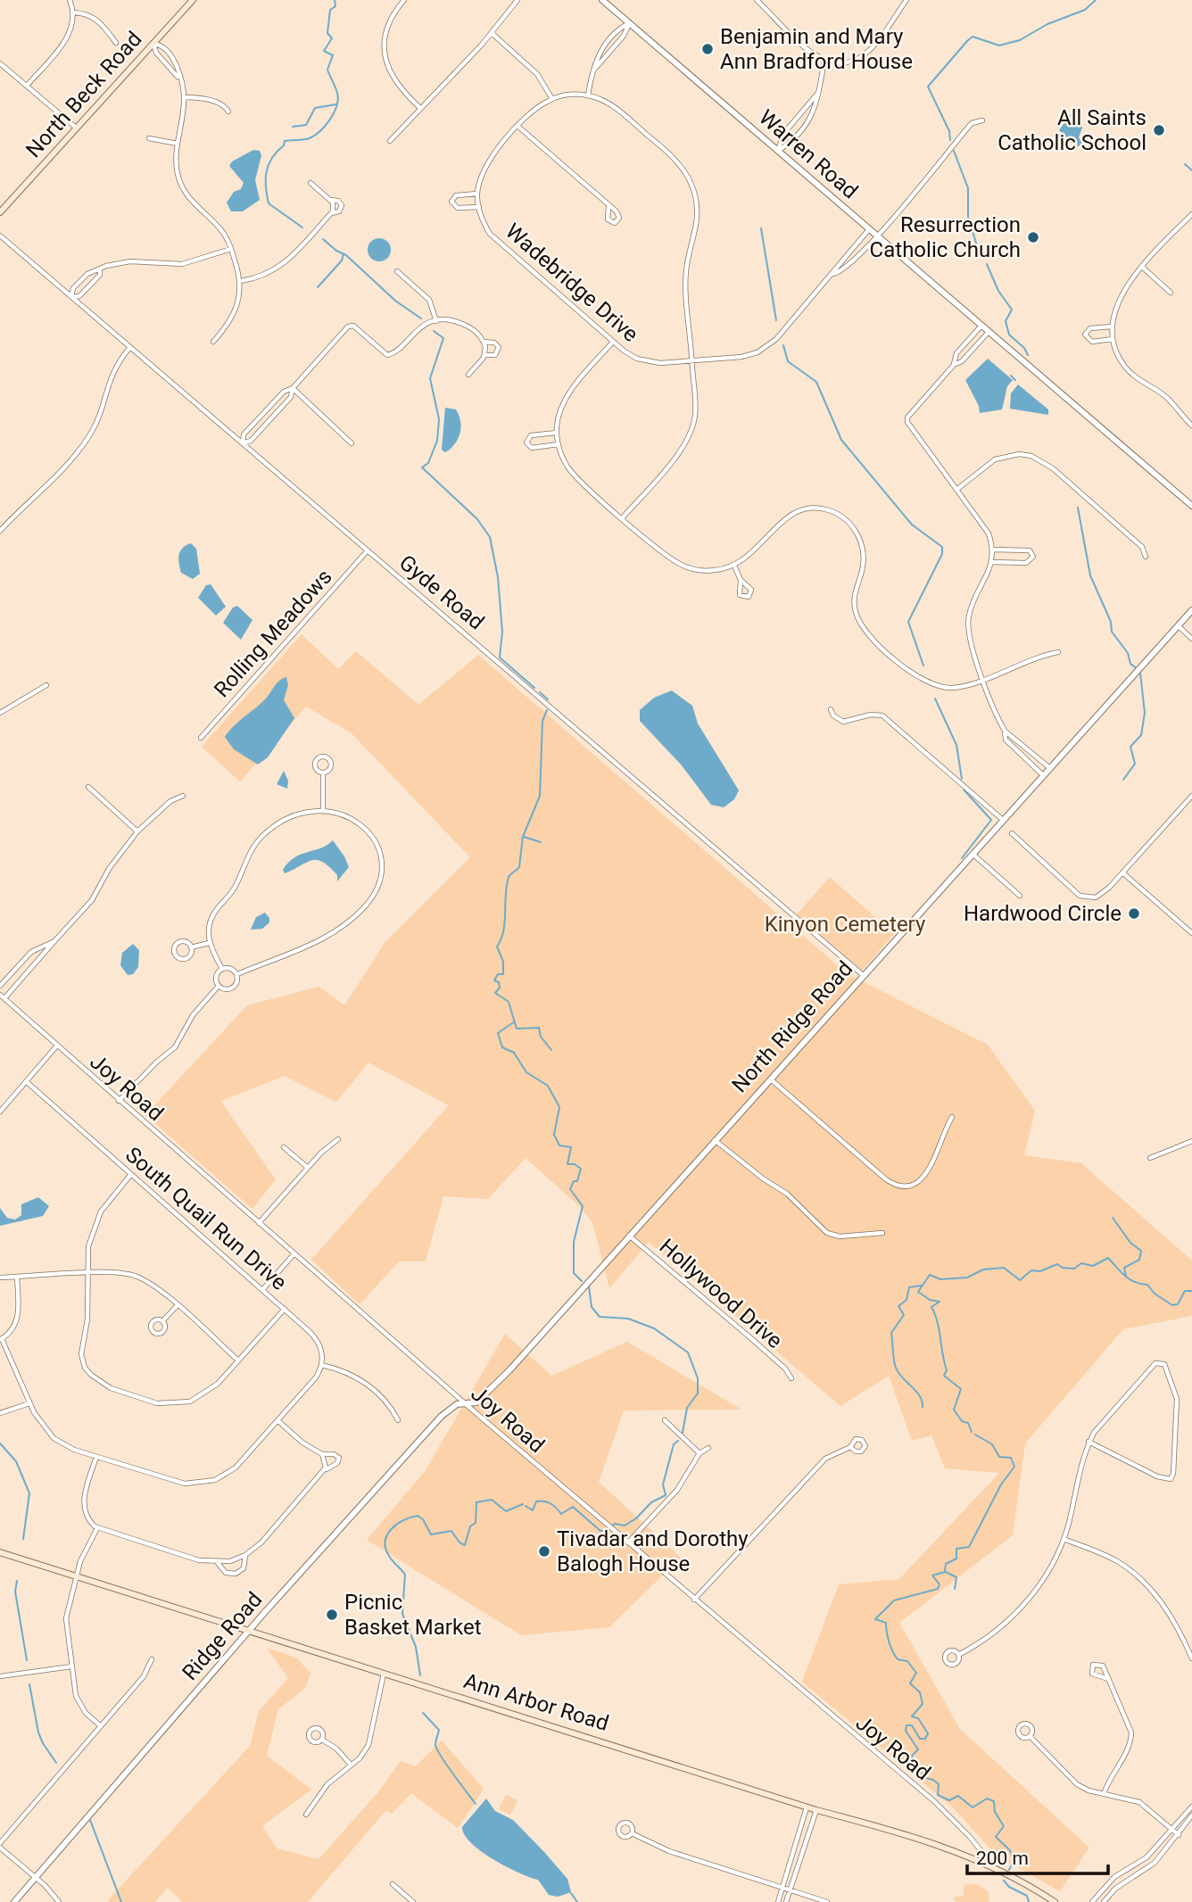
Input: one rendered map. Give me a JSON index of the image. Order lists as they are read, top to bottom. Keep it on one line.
{"streets":{"main road":["North Beck Road","Ann Arbor Road"],"street":["Warren Road","Wadebridge Drive","Gyde Road","Rolling Meadows","North Ridge Road","Joy Road","South Quail Run Drive","Hollywood Drive","Ridge Road"]},"crossings":[["Warren Road","Wadebridge Drive"],["Gyde Road","Rolling Meadows"],["Gyde Road","North Ridge Road"],["North Ridge Road","Joy Road"],["North Ridge Road","Hollywood Drive"],["North Ridge Road","Ridge Road"],["Joy Road","Ridge Road"],["Joy Road","Ann Arbor Road"],["Ridge Road","Ann Arbor Road"]],"parks":["Kinyon Cemetery"],"places":["Benjamin and Mary Ann Bradford House","All Saints Catholic School","Resurrection Catholic Church","Hardwood Circle","Tivadar and Dorothy Balogh House","Picnic Basket Market"],"scale_bar":"200 m"}
